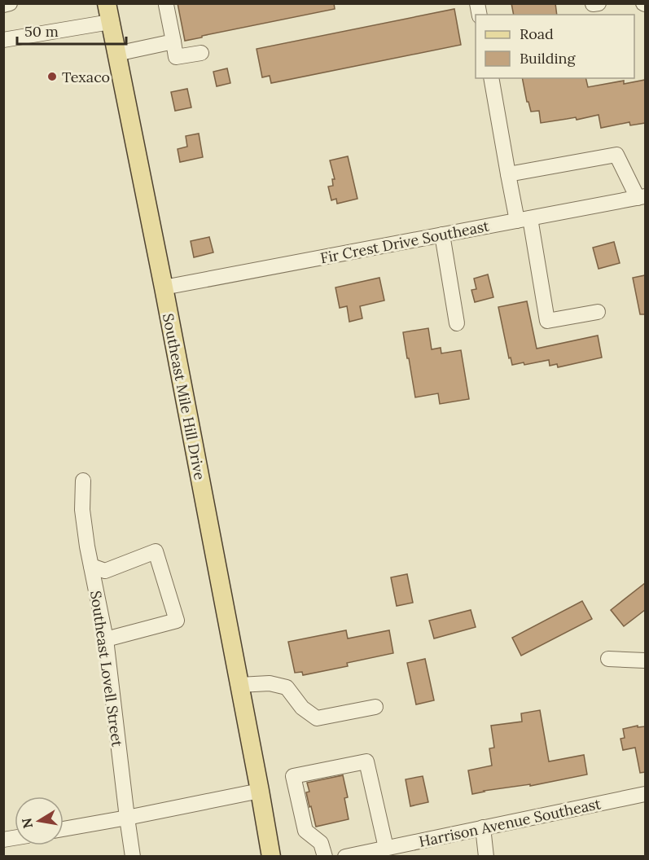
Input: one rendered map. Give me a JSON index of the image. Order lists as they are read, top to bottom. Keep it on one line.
{"streets":{"main road":["Southeast Mile Hill Drive"],"street":["Fir Crest Drive Southeast","Southeast Lovell Street","Harrison Avenue Southeast"]},"crossings":[["Fir Crest Drive Southeast","Southeast Mile Hill Drive"]],"places":["Texaco"],"legend":["Road","Building"],"scale_bar":"50 m","north":"left"}
